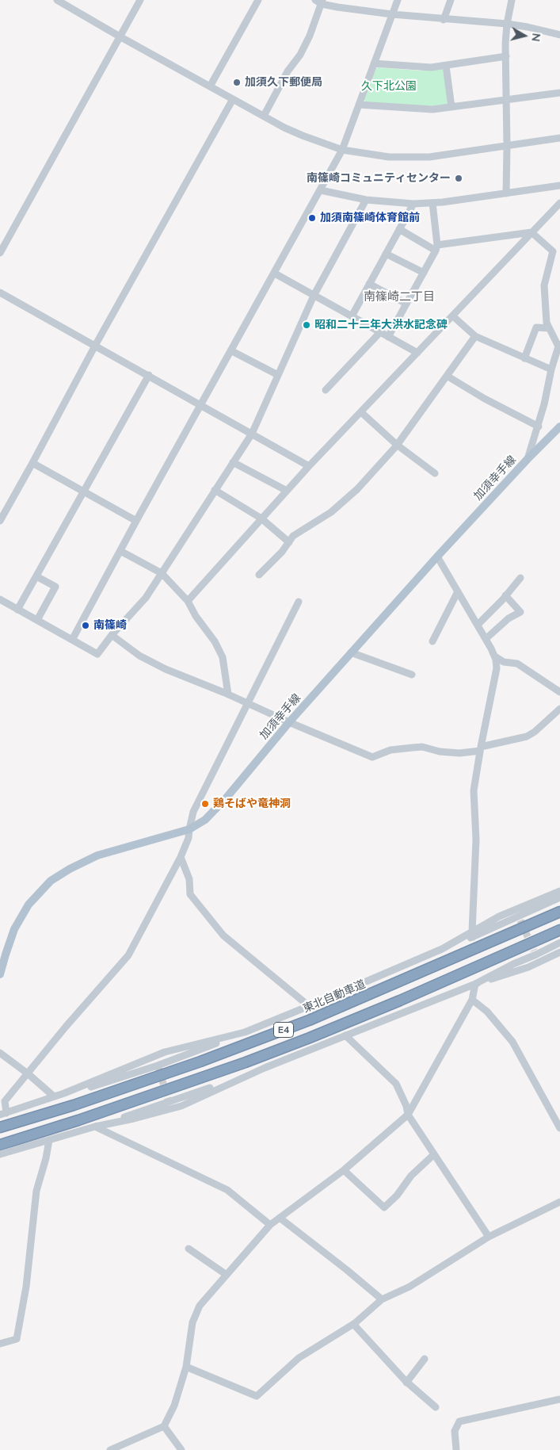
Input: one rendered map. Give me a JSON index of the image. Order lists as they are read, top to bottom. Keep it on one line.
{"streets":{"highway":["東北自動車道","E4"],"main road":["加須幸手線"]},"districts":["南篠崎二丁目"],"parks":["久下北公園"],"places":["加須久下郵便局","南篠崎コミュニティセンター","加須南篠崎体育館前","昭和二十二年大洪水記念碑","南篠崎","鶏そばや竜神洞"],"north":"right"}
